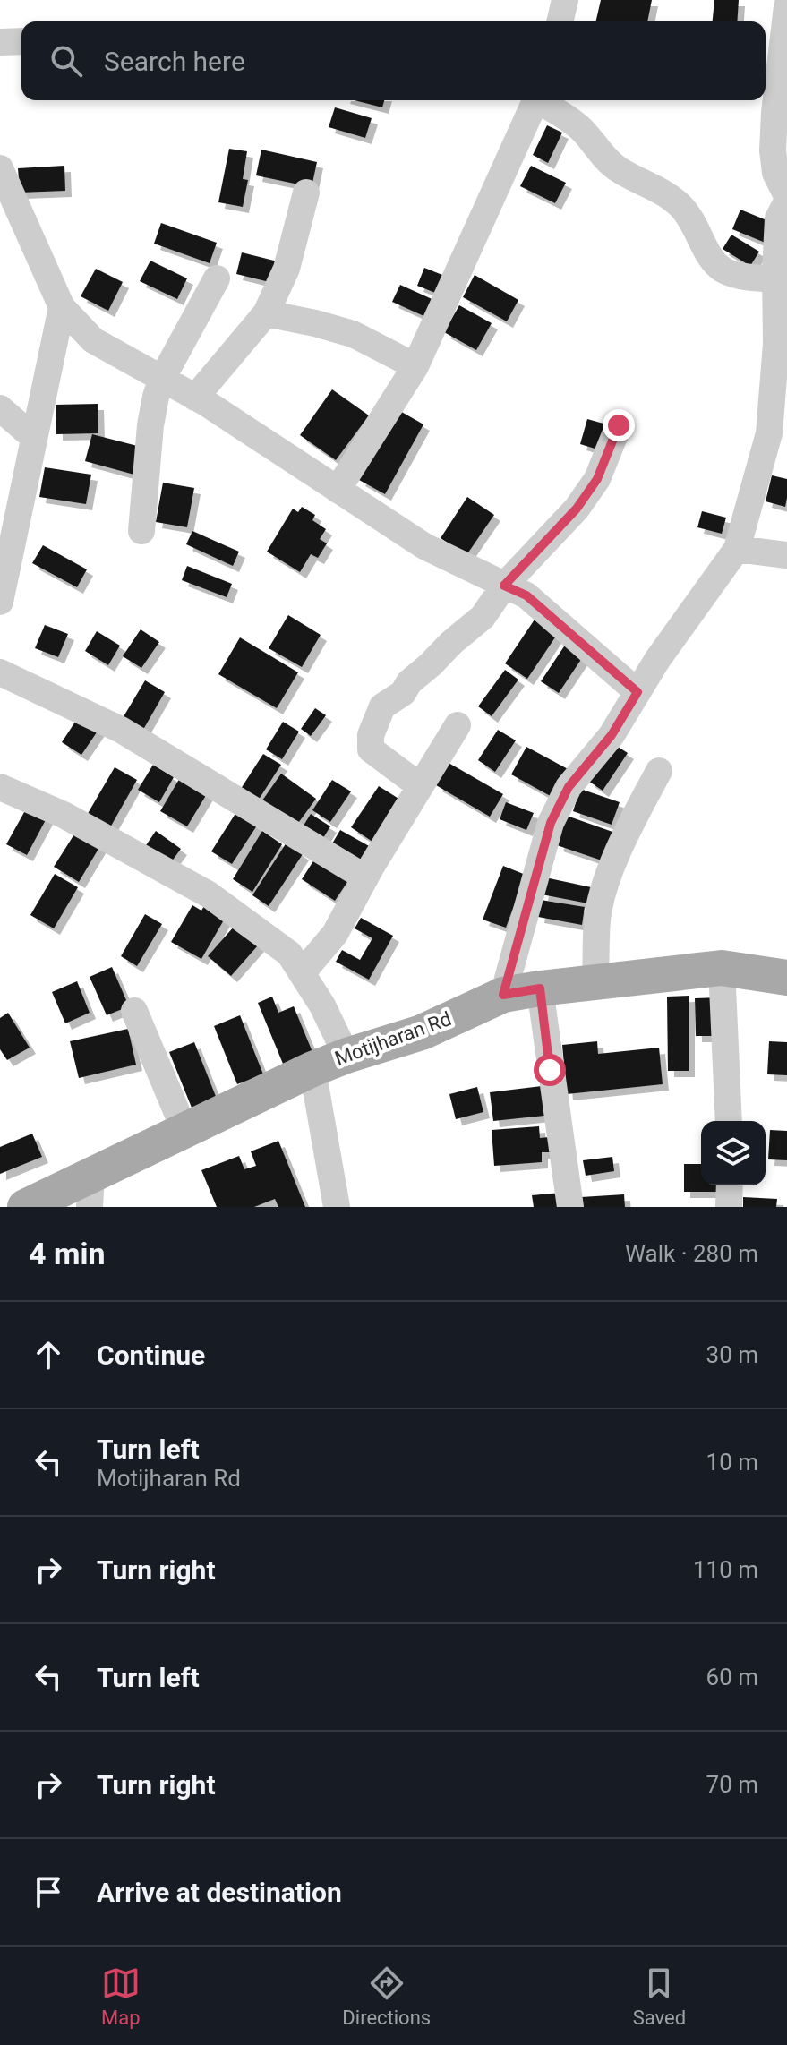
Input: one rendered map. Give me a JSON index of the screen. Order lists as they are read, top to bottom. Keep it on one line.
{"streets":{"main road":["Motijharan Rd"]},"page":{"search":"Search here","heading":["4 min","Walk · 280 m"],"list":[["Continue","30 m"],["Turn left","Motijharan Rd","10 m"],["Turn right","110 m"],["Turn left","60 m"],["Turn right","70 m"],"Arrive at destination"],"nav":["Map","Directions","Saved"]}}
